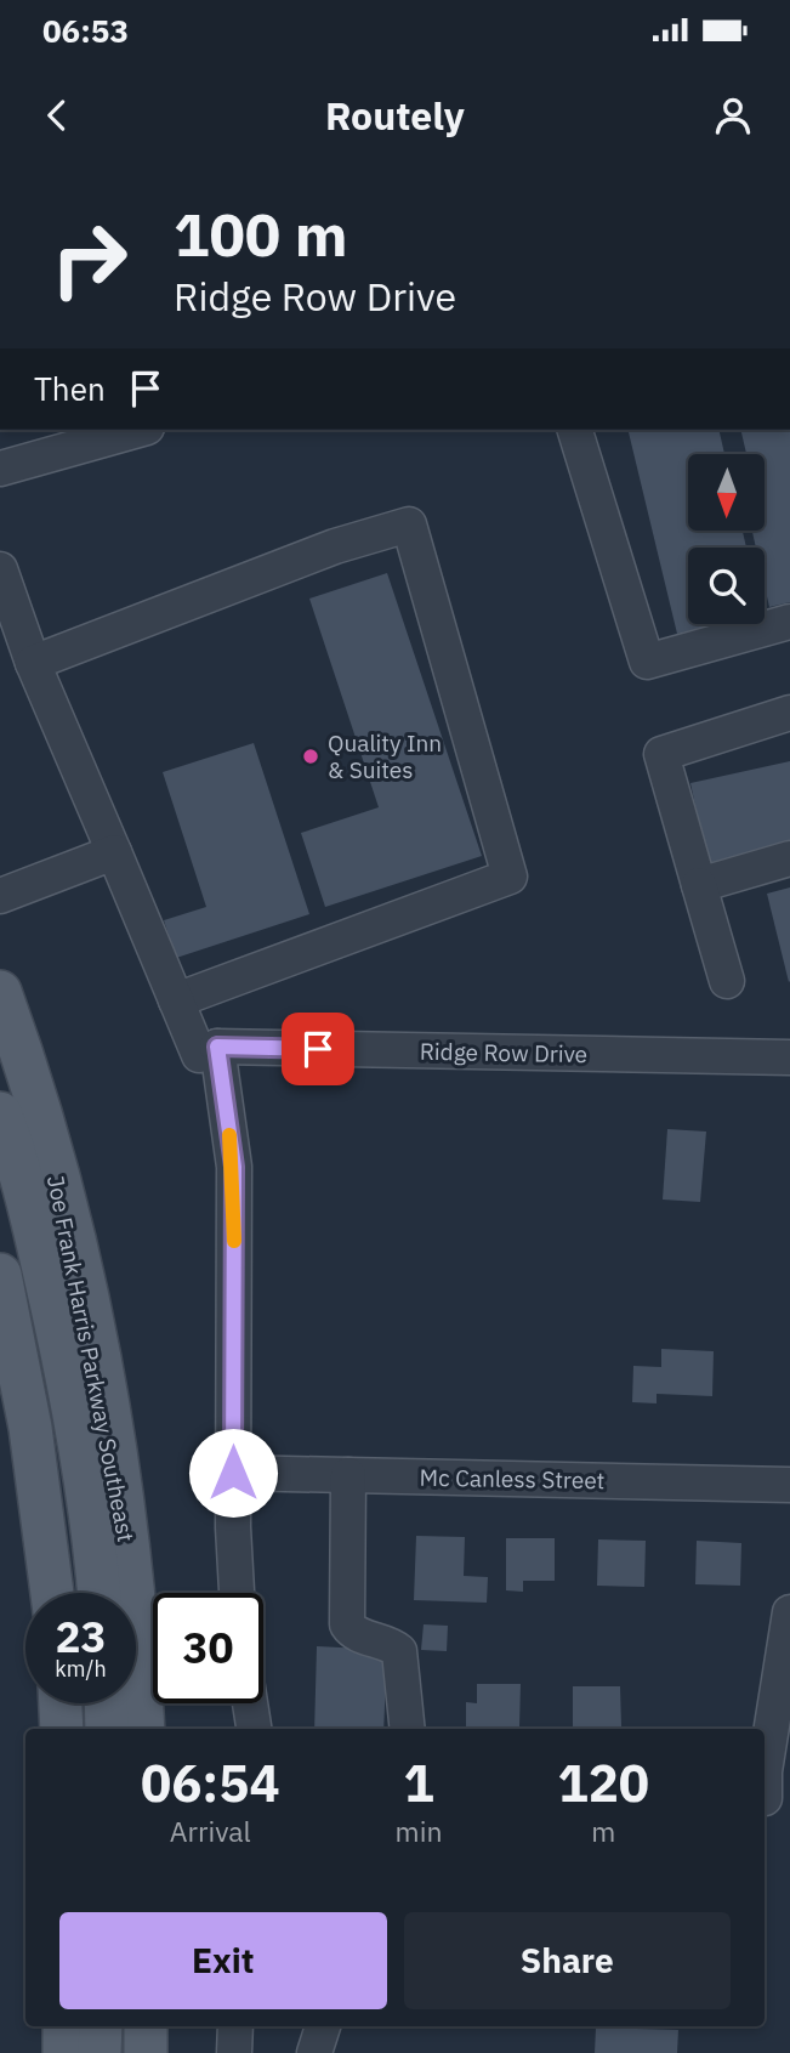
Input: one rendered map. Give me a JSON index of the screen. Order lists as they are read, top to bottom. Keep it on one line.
{"streets":{"main road":["Joe Frank Harris Parkway Southeast"],"street":["Ridge Row Drive","Mc Canless Street"]},"places":["Quality Inn & Suites"],"north":"bottom","page":{"status":"06:53","header":"Routely","turn":["100 m","Ridge Row Drive"],"then":"Then","speed":"23 km/h","limit":"30","eta":["06:54","Arrival","1","min","120","m"],"buttons":["Exit","Share"]}}
